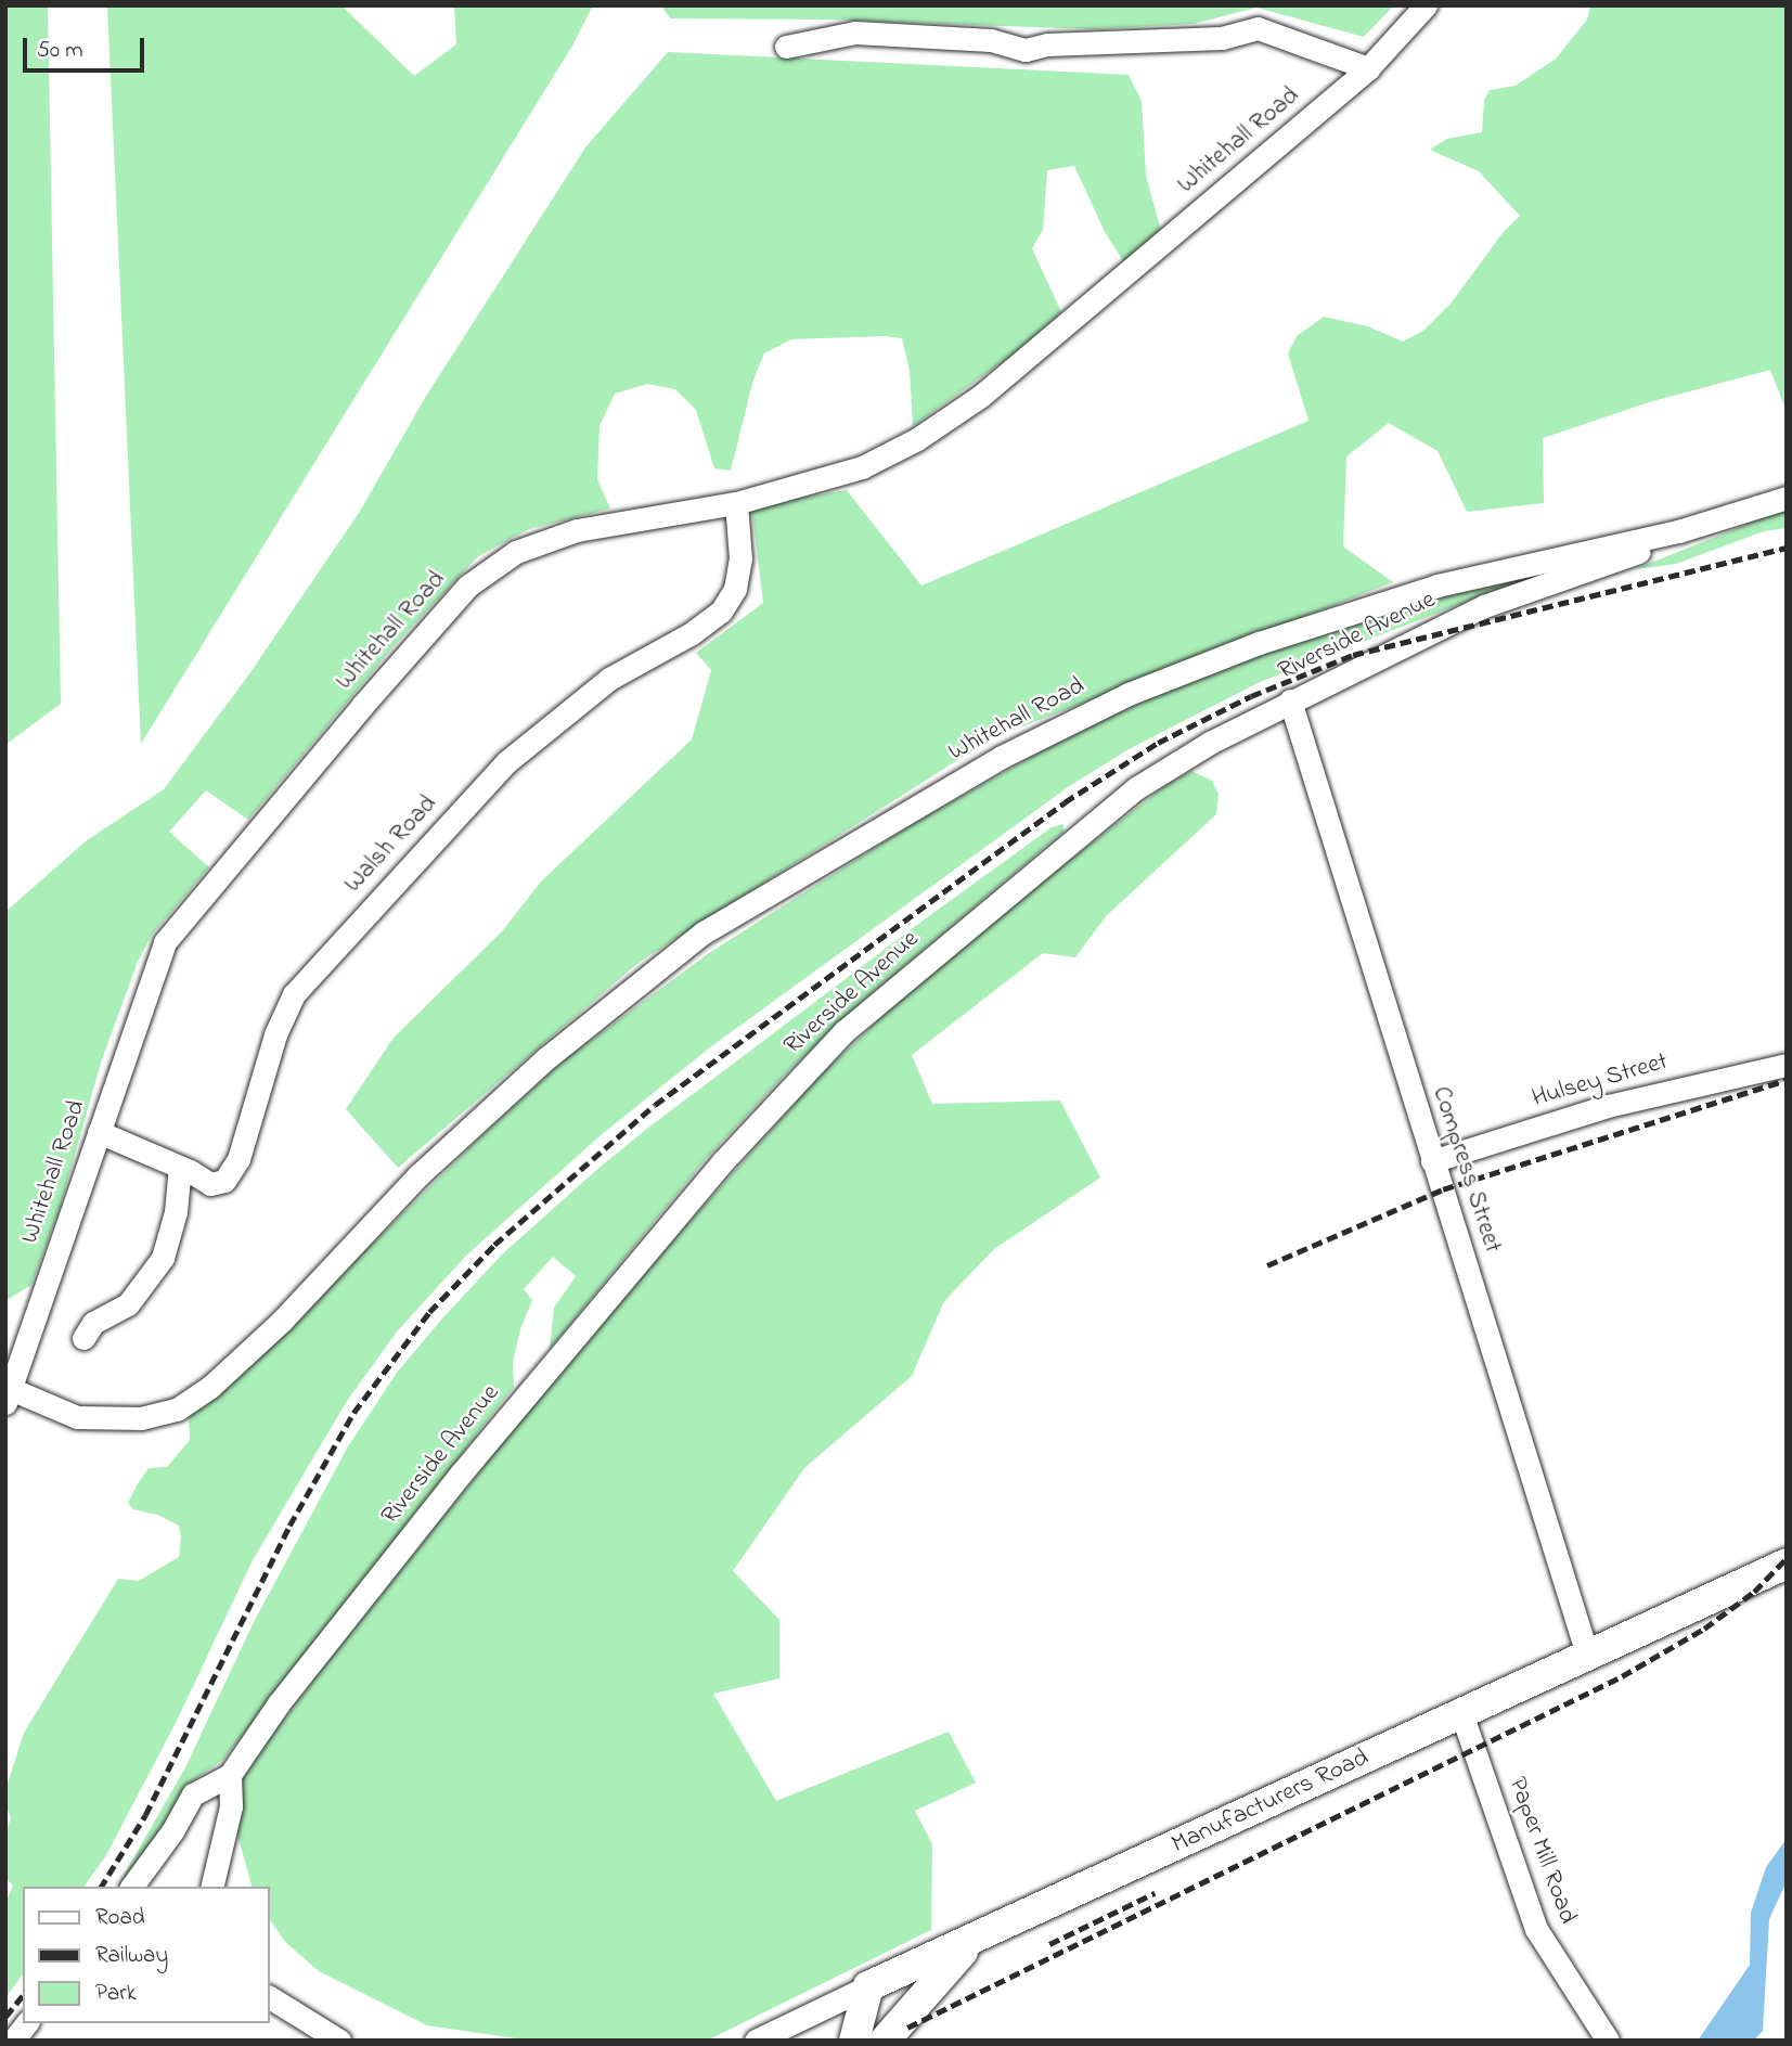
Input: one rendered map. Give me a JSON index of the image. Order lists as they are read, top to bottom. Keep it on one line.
{"streets":{"main road":["Manufacturers Road"],"street":["Whitehall Road","Riverside Avenue","Walsh Road","Hulsey Street","Compress Street","Paper Mill Road"]},"crossings":[["Whitehall Road","Riverside Avenue"],["Whitehall Road","Walsh Road"],["Riverside Avenue","Compress Street"],["Hulsey Street","Compress Street"],["Compress Street","Manufacturers Road"],["Manufacturers Road","Paper Mill Road"]],"legend":["Road","Railway","Park"],"scale_bar":"50 m"}
